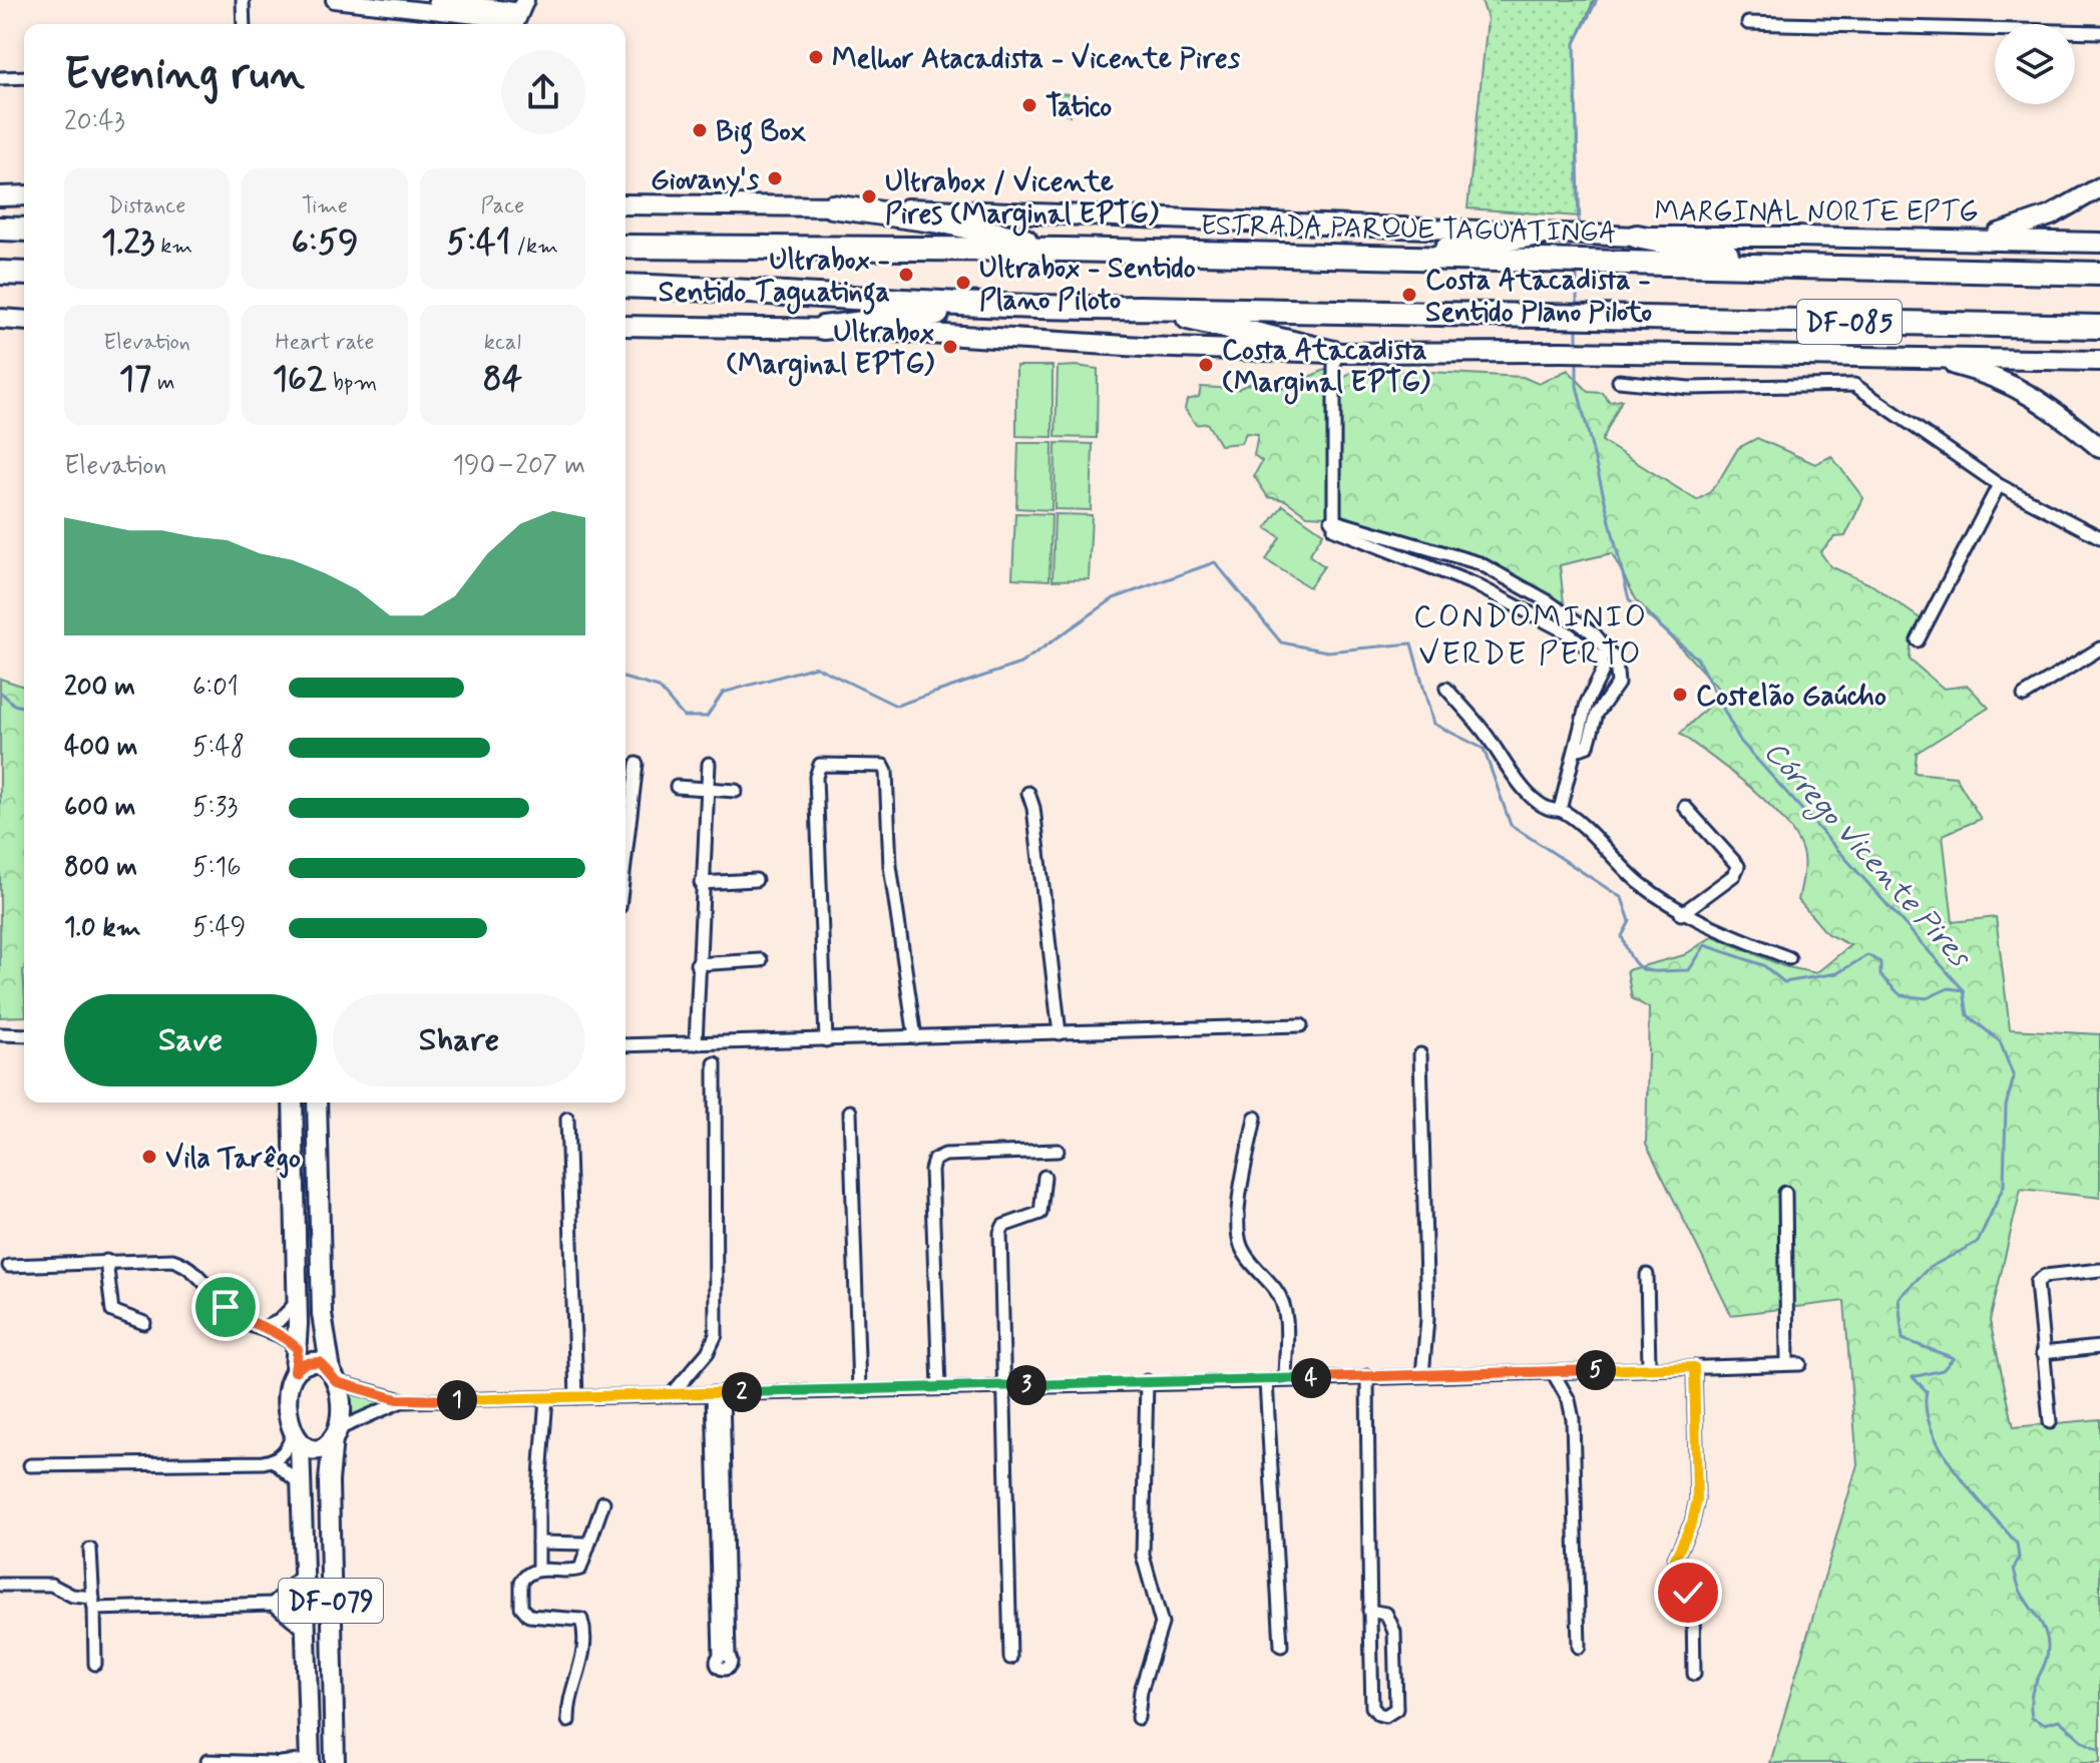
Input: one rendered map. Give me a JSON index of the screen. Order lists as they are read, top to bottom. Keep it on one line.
{"streets":{"highway":["ESTRADA PARQUE TAGUATINGA","DF-085"],"main road":["MARGINAL NORTE EPTG","DF-079"]},"districts":["CONDOMINIO VERDE PERTO"],"water":["Córrego Vicente Pires"],"places":["Melhor Atacadista - Vicente Pires","Tatico","Big Box","Giovany's","Ultrabox / Vicente Pires (Marginal EPTG)","Ultrabox - Sentido Taguatinga","Ultrabox - Sentido Plano Piloto","Costa Atacadista - Sentido Plano Piloto","Ultrabox (Marginal EPTG)","Costa Atacadista (Marginal EPTG)","Costelão Gaúcho","Vila Tarêgo"],"page":{"heading":["Evening run","20:43"],"stats":[["Distance","1.23 km"],["Time","6:59"],["Pace","5:41 /km"],["Elevation","17 m"],["Heart rate","162 bpm"],["kcal","84"]],"chart":["Elevation","190–207 m"],"list":[{"name":"200 m","note":"6:01"},{"name":"400 m","note":"5:48"},{"name":"600 m","note":"5:33"},{"name":"800 m","note":"5:16"},{"name":"1.0 km","note":"5:49"}],"buttons":["Save","Share"],"pins":["5","4","3","2","1"]}}
